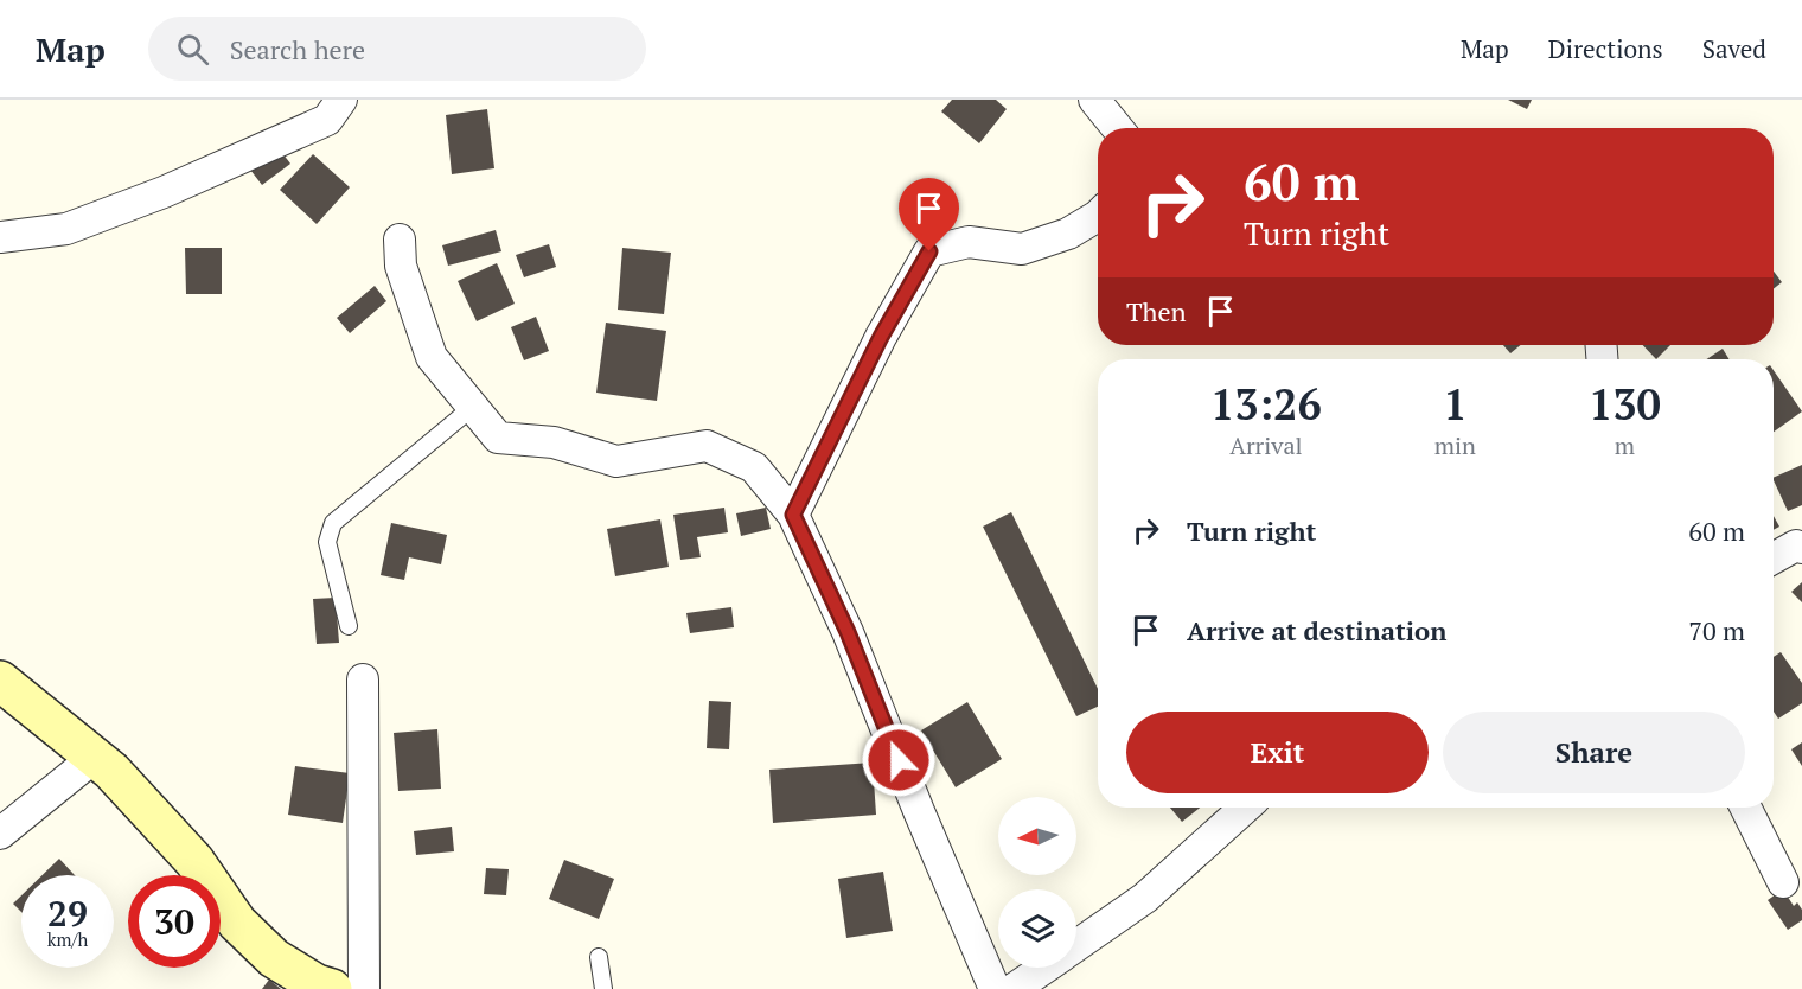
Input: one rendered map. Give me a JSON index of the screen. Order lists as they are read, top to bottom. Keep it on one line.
{"north":"left","page":{"header":"Map","search":"Search here","nav":["Map","Directions","Saved"],"turn":["60 m","Turn right"],"then":"Then","eta":["13:26","Arrival","1","min","130","m"],"list":[{"name":"Turn right","value":"60 m"},{"name":"Arrive at destination","value":"70 m"}],"buttons":["Exit","Share"],"speed":"29 km/h","limit":"30"}}
